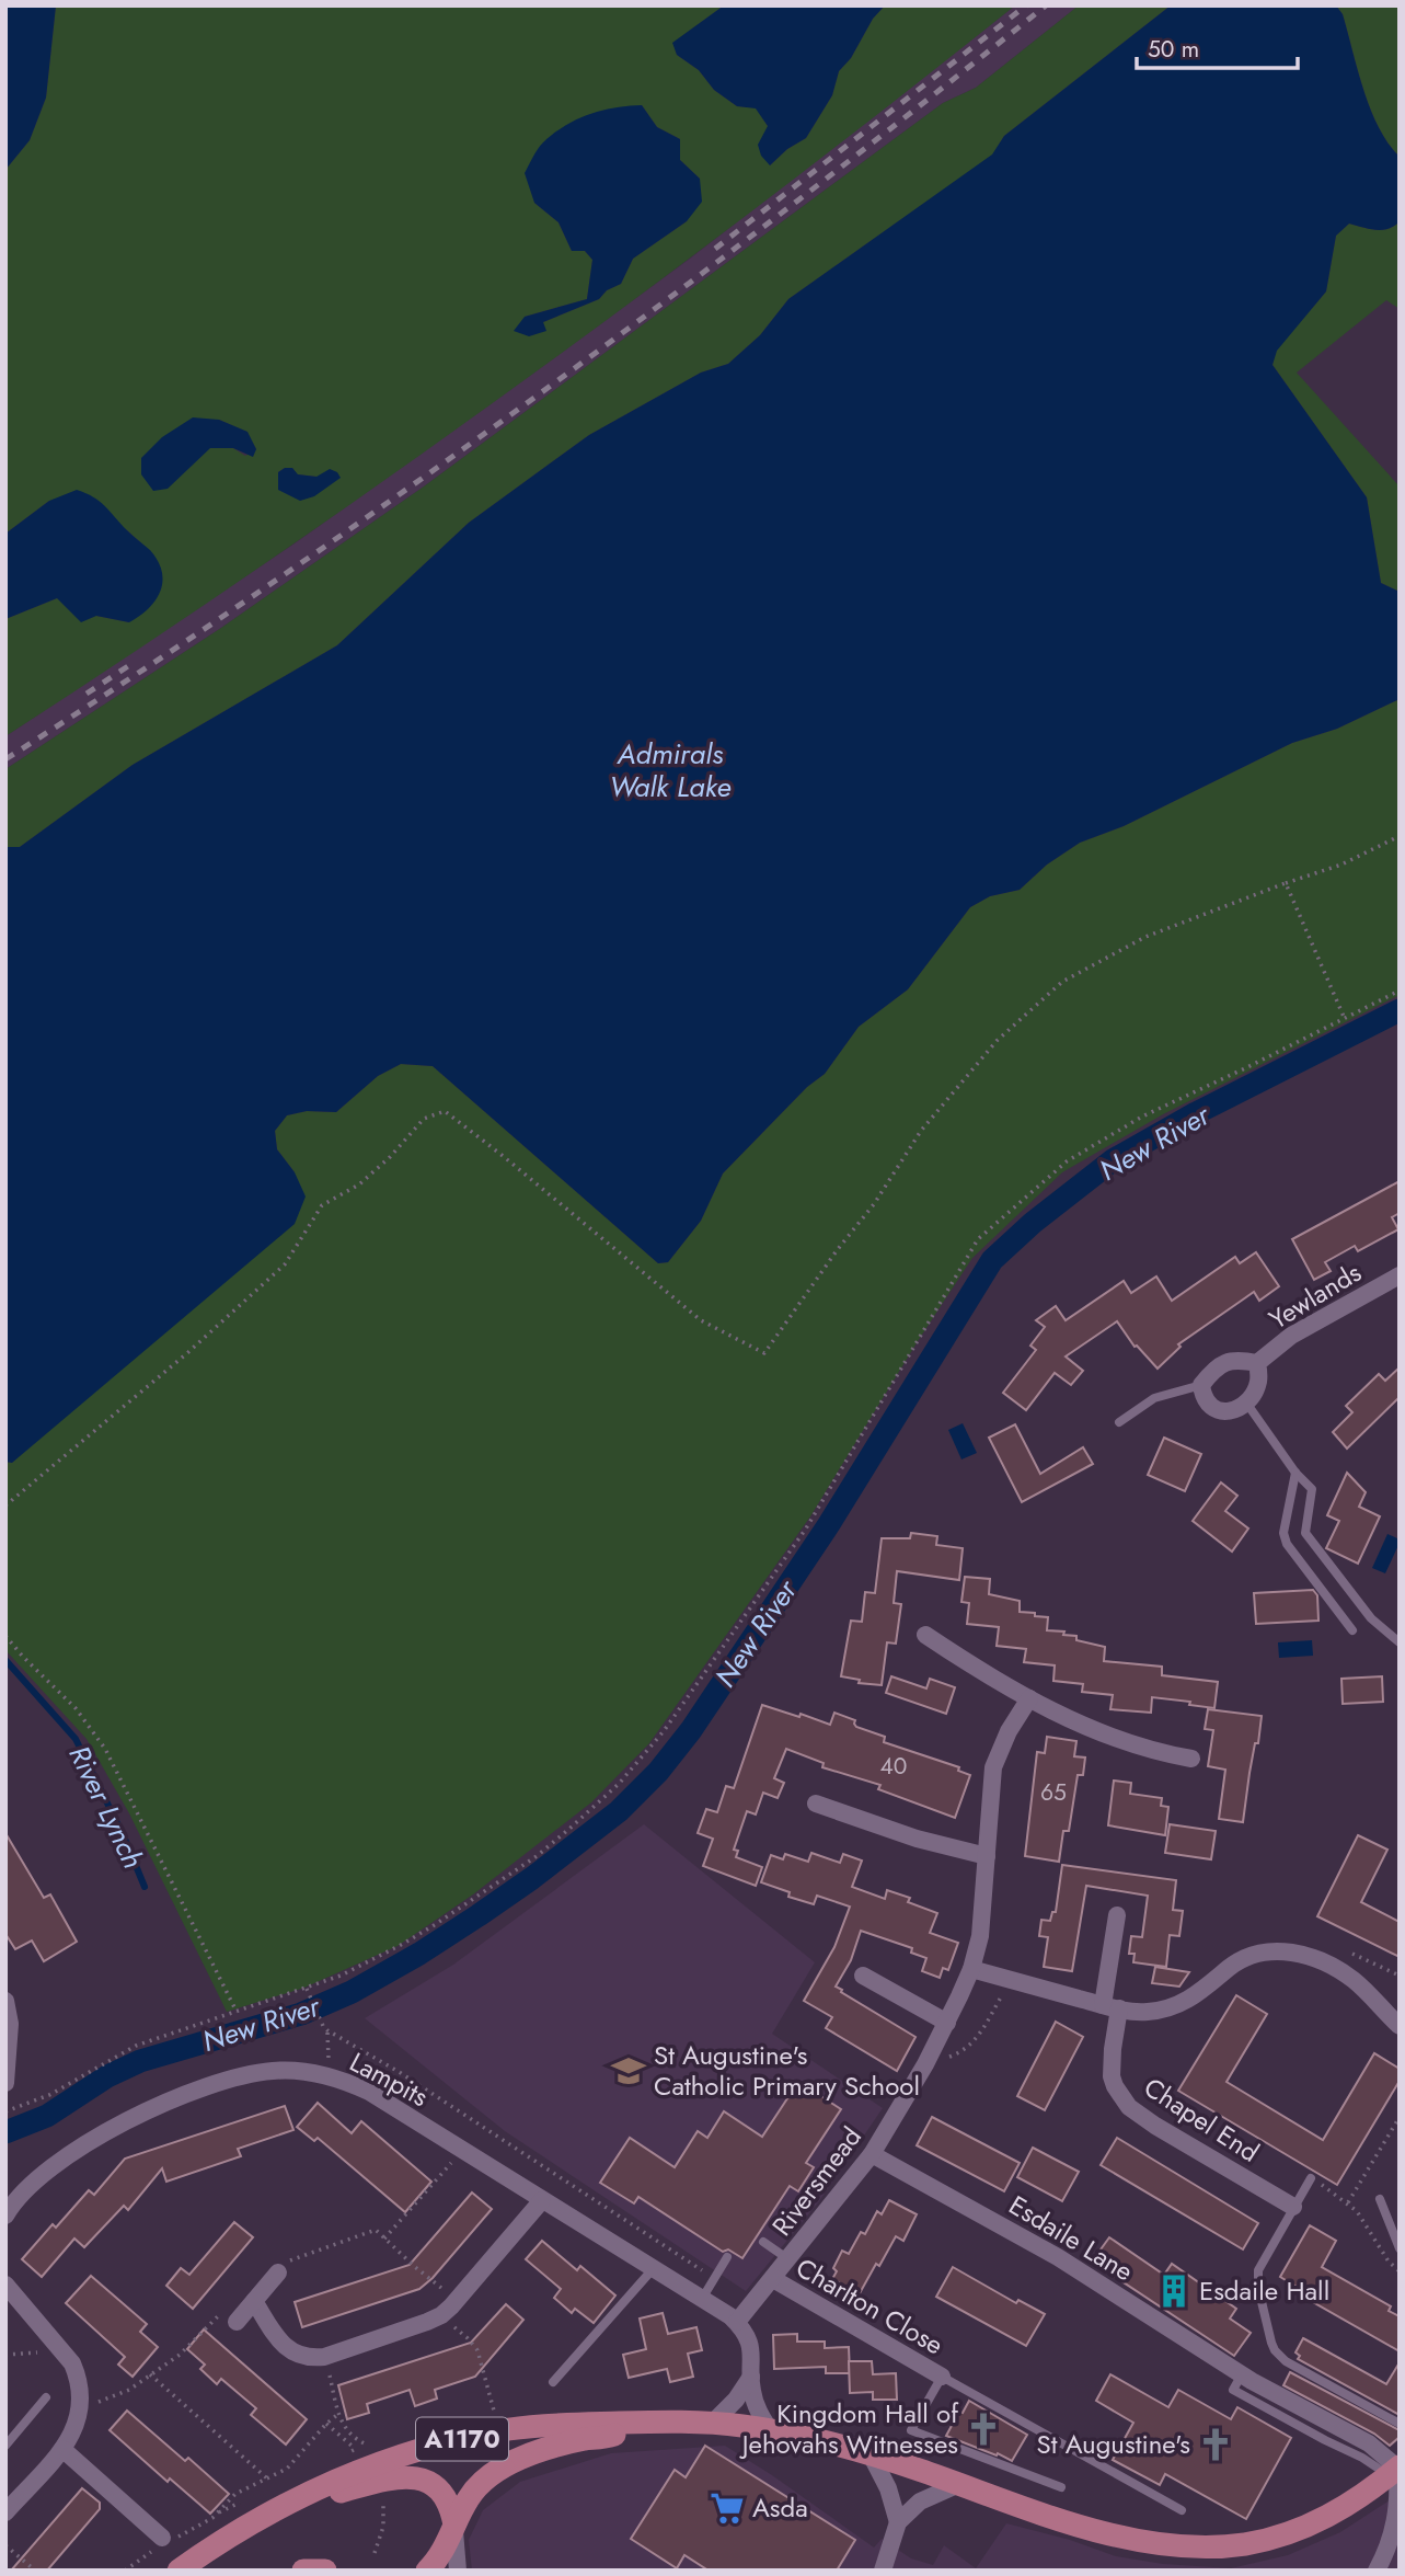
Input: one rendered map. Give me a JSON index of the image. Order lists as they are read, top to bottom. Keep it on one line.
{"streets":{"main road":["A1170"],"street":["Yewlands","Lampits","Chapel End","Riversmead","Esdaile Lane","Charlton Close"]},"crossings":[["Lampits","Riversmead"],["Riversmead","Esdaile Lane"],["Riversmead","Charlton Close"],["Esdaile Lane","A1170"]],"water":["Admirals Walk Lake","New River","River Lynch"],"places":{"school or university":["St Augustine's Catholic Primary School"],"building":["Esdaile Hall"],"church":["Kingdom Hall of Jehovahs Witnesses","St Augustine's"],"supermarket":["Asda"]},"house_numbers":["40","65"],"scale_bar":"50 m"}
